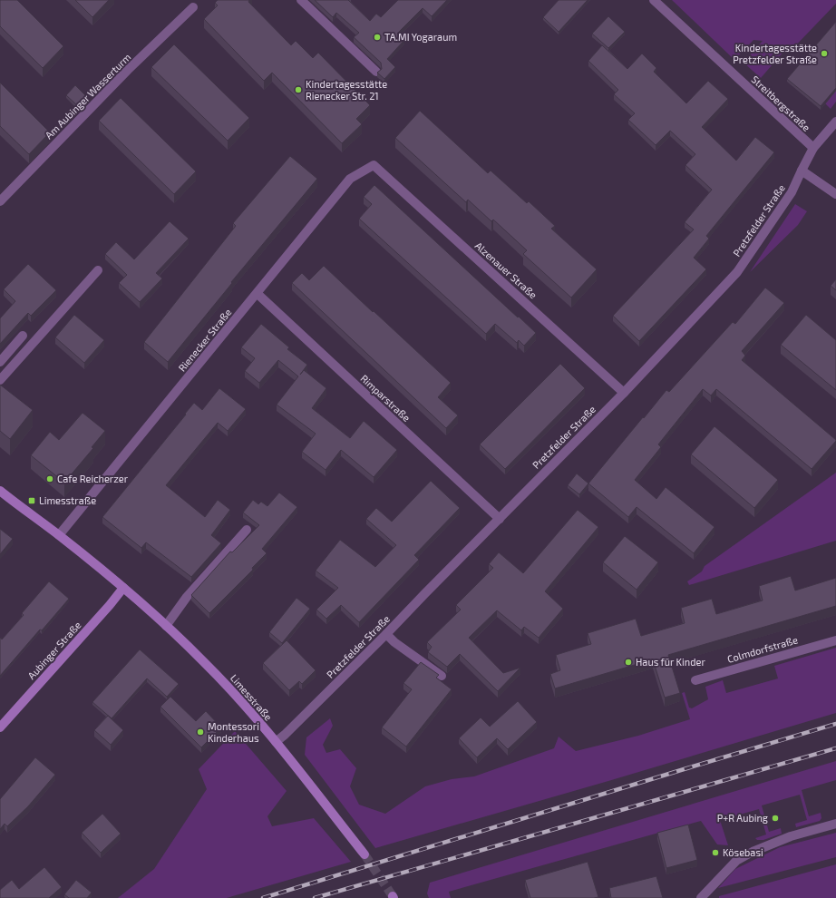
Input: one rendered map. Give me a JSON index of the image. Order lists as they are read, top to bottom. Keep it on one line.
{"streets":{"main road":["Aubinger Straße","Limesstraße"],"street":["Am Aubinger Wasserturm","Streitbergstraße","Pretzfelder Straße","Alzenauer Straße","Rienecker Straße","Rimparstraße","Colmdorfstraße"]},"crossings":[["Streitbergstraße","Pretzfelder Straße"],["Pretzfelder Straße","Alzenauer Straße"],["Pretzfelder Straße","Rimparstraße"],["Pretzfelder Straße","Limesstraße"],["Alzenauer Straße","Rienecker Straße"],["Rienecker Straße","Rimparstraße"],["Rienecker Straße","Limesstraße"],["Aubinger Straße","Limesstraße"]],"places":{"other":["TA.MI Yogaraum","Kindertagesstätte Pretzfelder Straße","Kindertagesstätte Rienecker Str. 21","Cafe Reicherzer","Haus für Kinder","Montessori Kinderhaus","P+R Aubing","Kösebasi"],"transit":["Limesstraße"]}}
